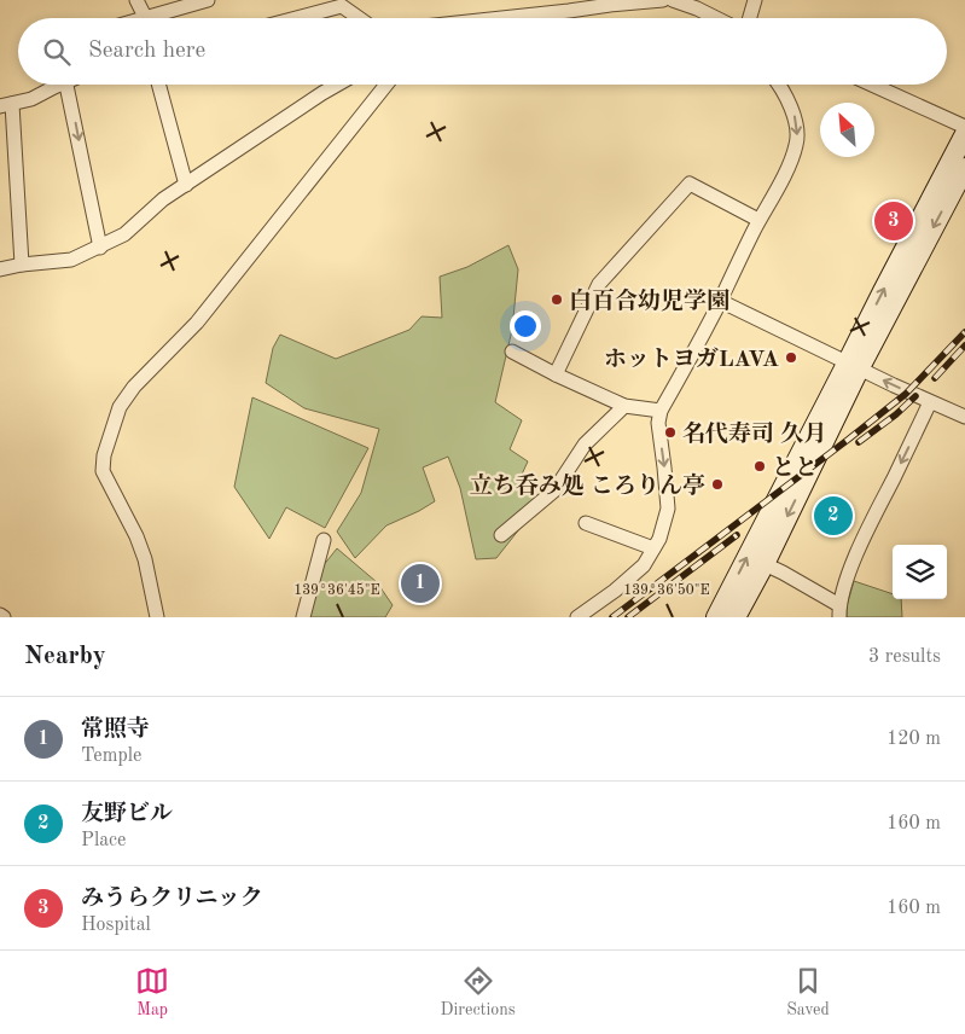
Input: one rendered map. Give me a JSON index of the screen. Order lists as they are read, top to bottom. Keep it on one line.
{"places":["白百合幼児学園","ホットヨガLAVA","名代寿司 久月","とと","立ち呑み処 ころりん亭"],"north":"top left","page":{"search":"Search here","pins":["3","2","1"],"heading":["Nearby","3 results"],"list":[{"mark":"1","name":"常照寺","note":"Temple","value":"120 m"},{"mark":"2","name":"友野ビル","note":"Place","value":"160 m"},{"mark":"3","name":"みうらクリニック","note":"Hospital","value":"160 m"}],"nav":["Map","Directions","Saved"]},"coordinates":["139°36'45\"E","139°36'50\"E"]}
